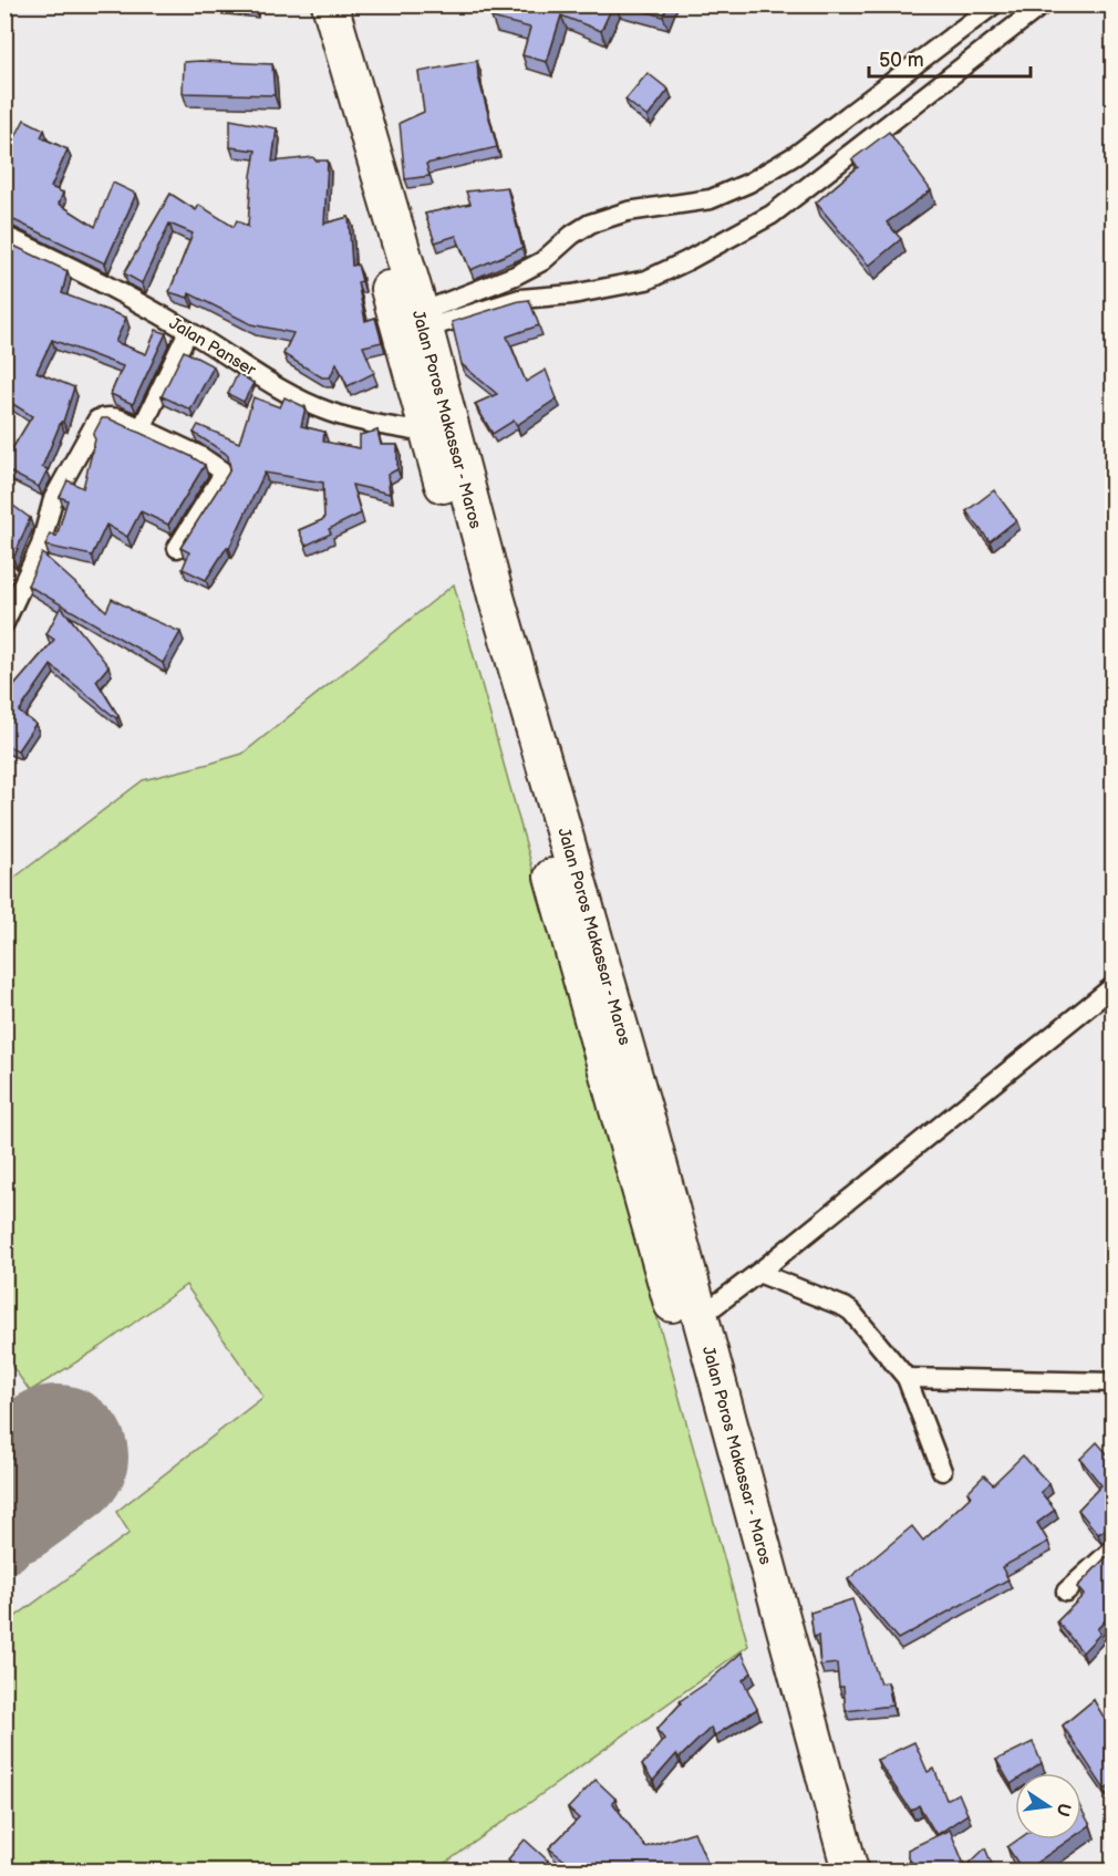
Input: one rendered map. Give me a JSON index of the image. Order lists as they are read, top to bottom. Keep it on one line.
{"streets":{"highway":["Jalan Poros Makassar - Maros"],"street":["Jalan Panser"]},"crossings":[["Jalan Panser","Jalan Poros Makassar - Maros"]],"scale_bar":"50 m","north":"right"}
